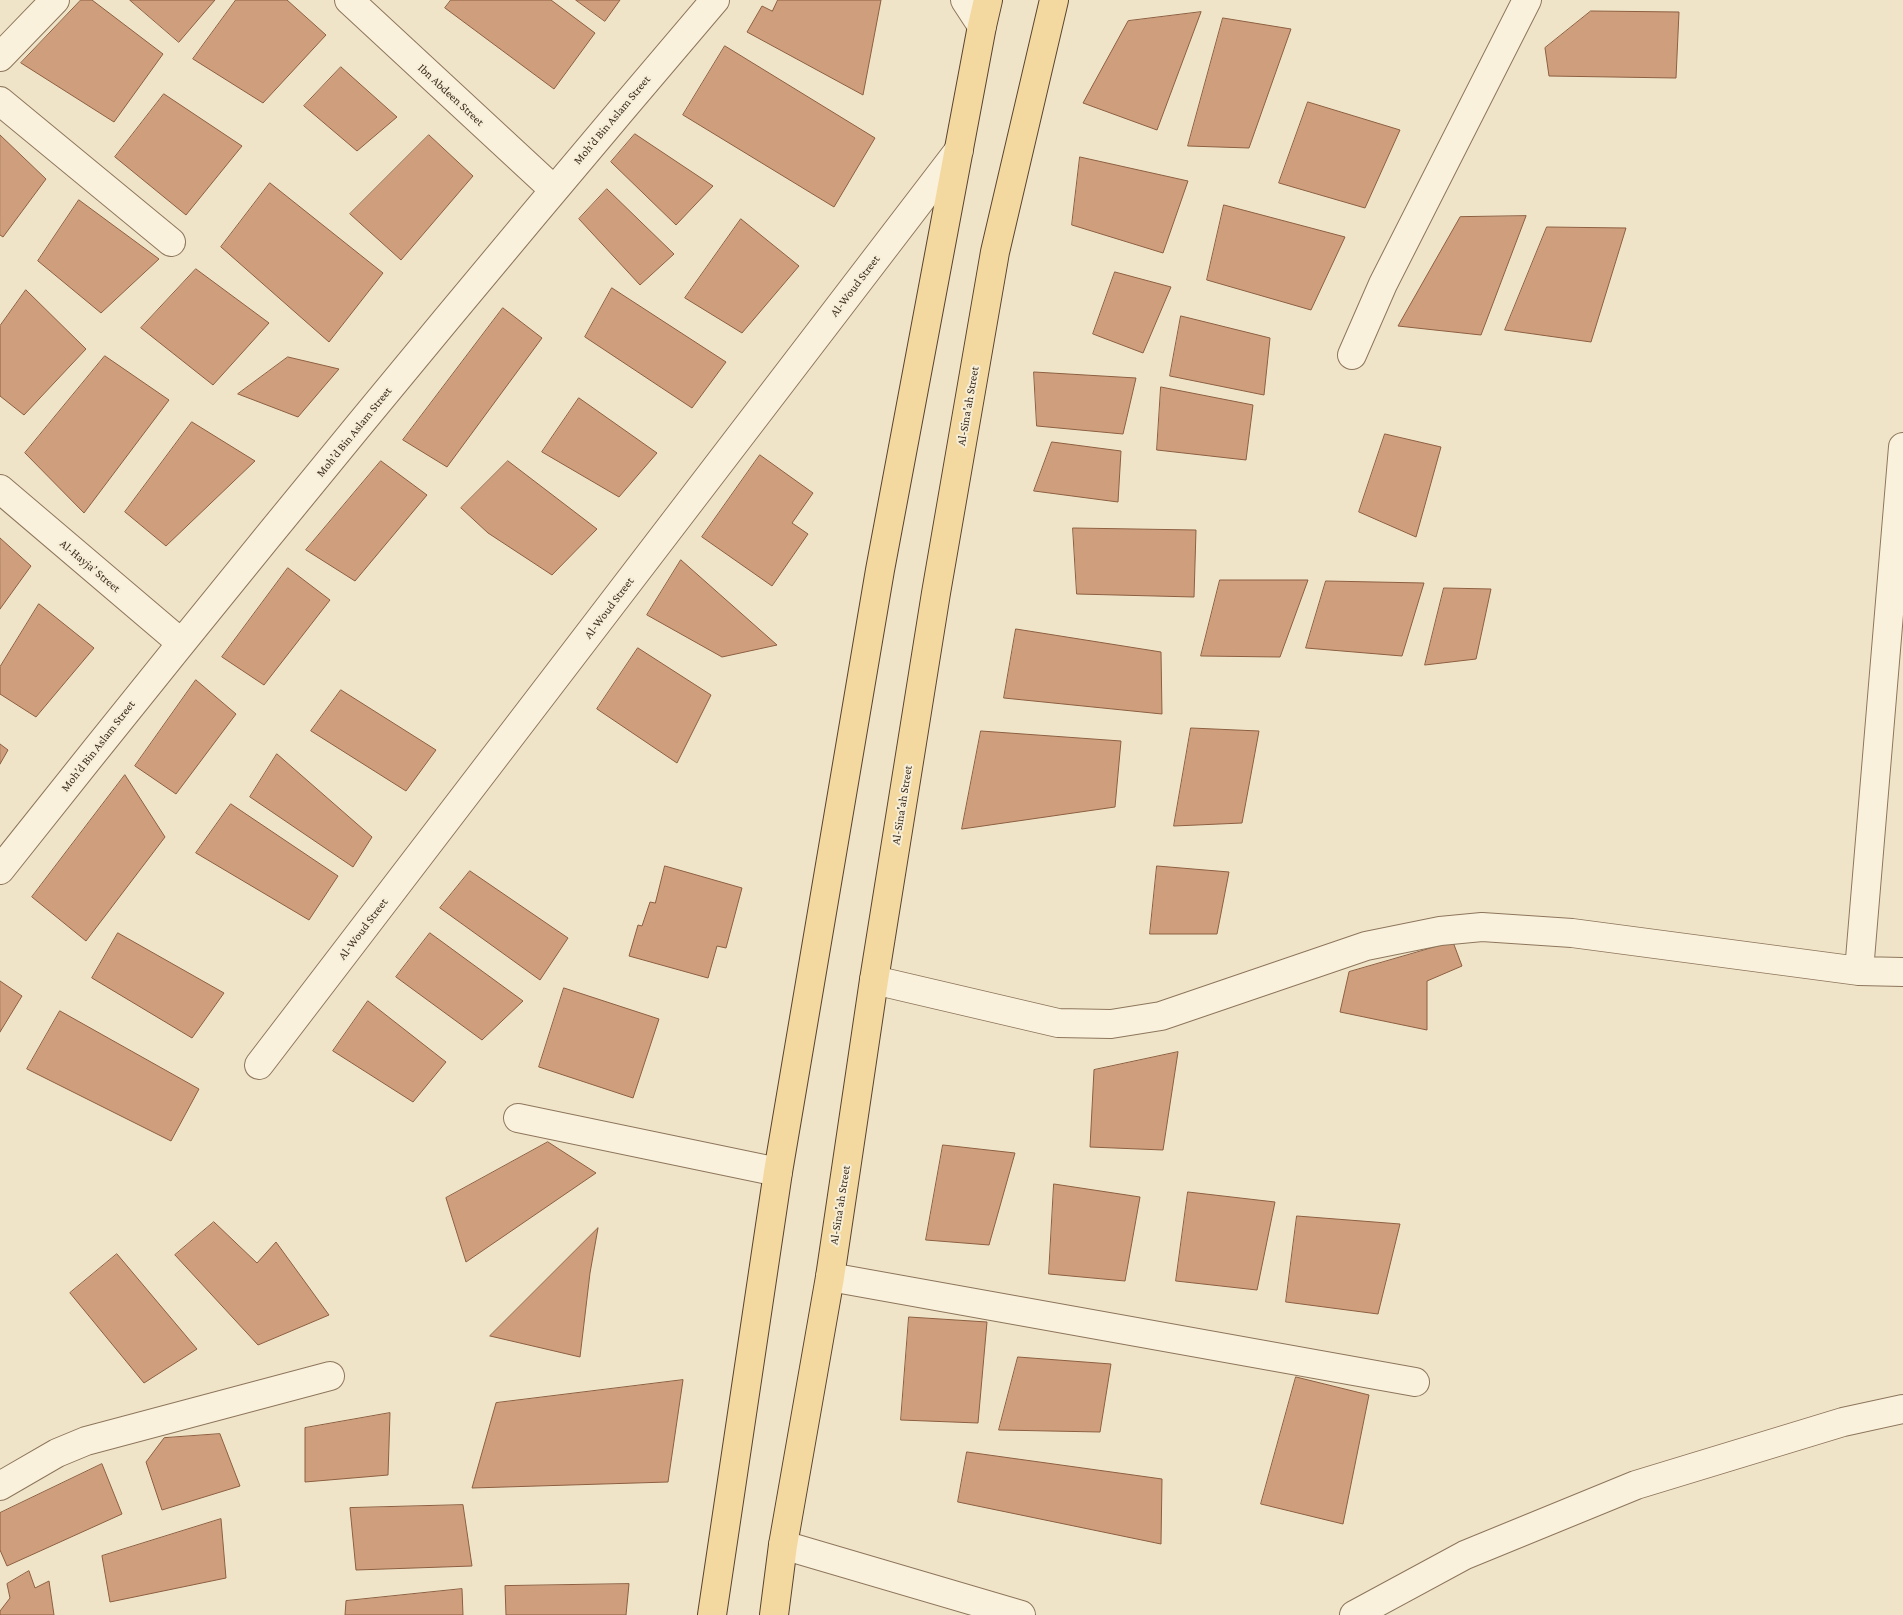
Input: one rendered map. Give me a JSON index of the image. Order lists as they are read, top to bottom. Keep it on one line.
{"streets":{"main road":["Al-Sina'ah Street"],"street":["Ibn Abdeen Street","Moh’d Bin Aslam Street","Al-Woud Street","Al-Hayja’ Street"]},"crossings":[["Ibn Abdeen Street","Moh’d Bin Aslam Street"],["Moh’d Bin Aslam Street","Al-Hayja’ Street"]]}
